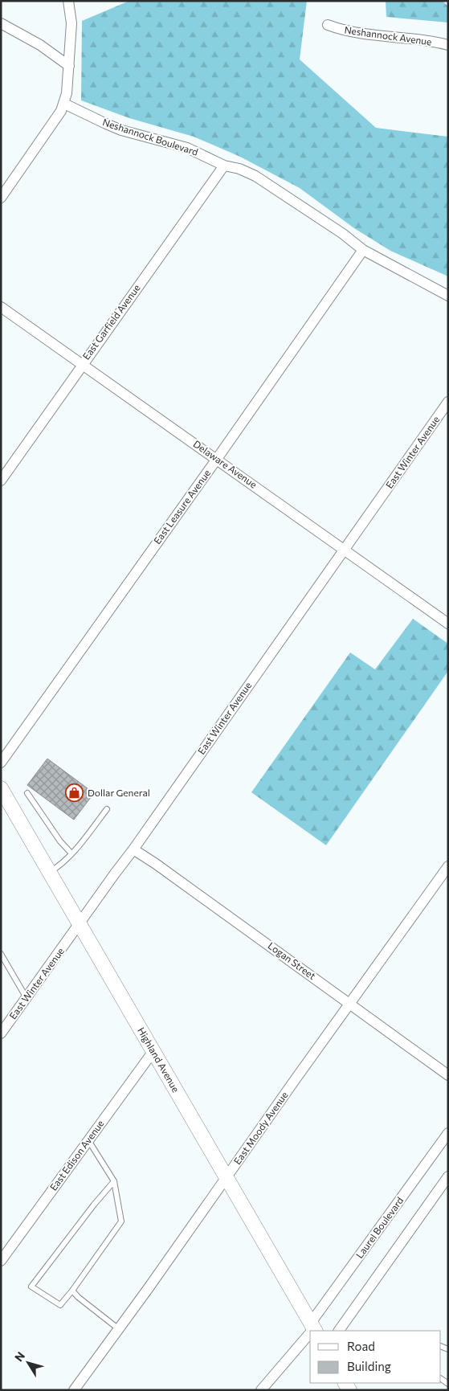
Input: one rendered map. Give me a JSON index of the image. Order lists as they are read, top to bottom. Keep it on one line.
{"streets":{"main road":["Highland Avenue"],"street":["Neshannock Avenue","Neshannock Boulevard","East Garfield Avenue","East Winter Avenue","Delaware Avenue","East Leasure Avenue","Logan Street","East Moody Avenue","East Edison Avenue","Laurel Boulevard"]},"crossings":[["Neshannock Boulevard","East Garfield Avenue"],["Neshannock Boulevard","East Leasure Avenue"],["East Garfield Avenue","Delaware Avenue"],["East Winter Avenue","Delaware Avenue"],["East Winter Avenue","Logan Street"],["East Winter Avenue","Highland Avenue"],["Delaware Avenue","East Leasure Avenue"],["Logan Street","East Moody Avenue"],["Highland Avenue","East Moody Avenue"],["Highland Avenue","East Edison Avenue"],["Highland Avenue","Laurel Boulevard"]],"places":{"shop":["Dollar General"]},"legend":["Road","Building"],"north":"top left"}
